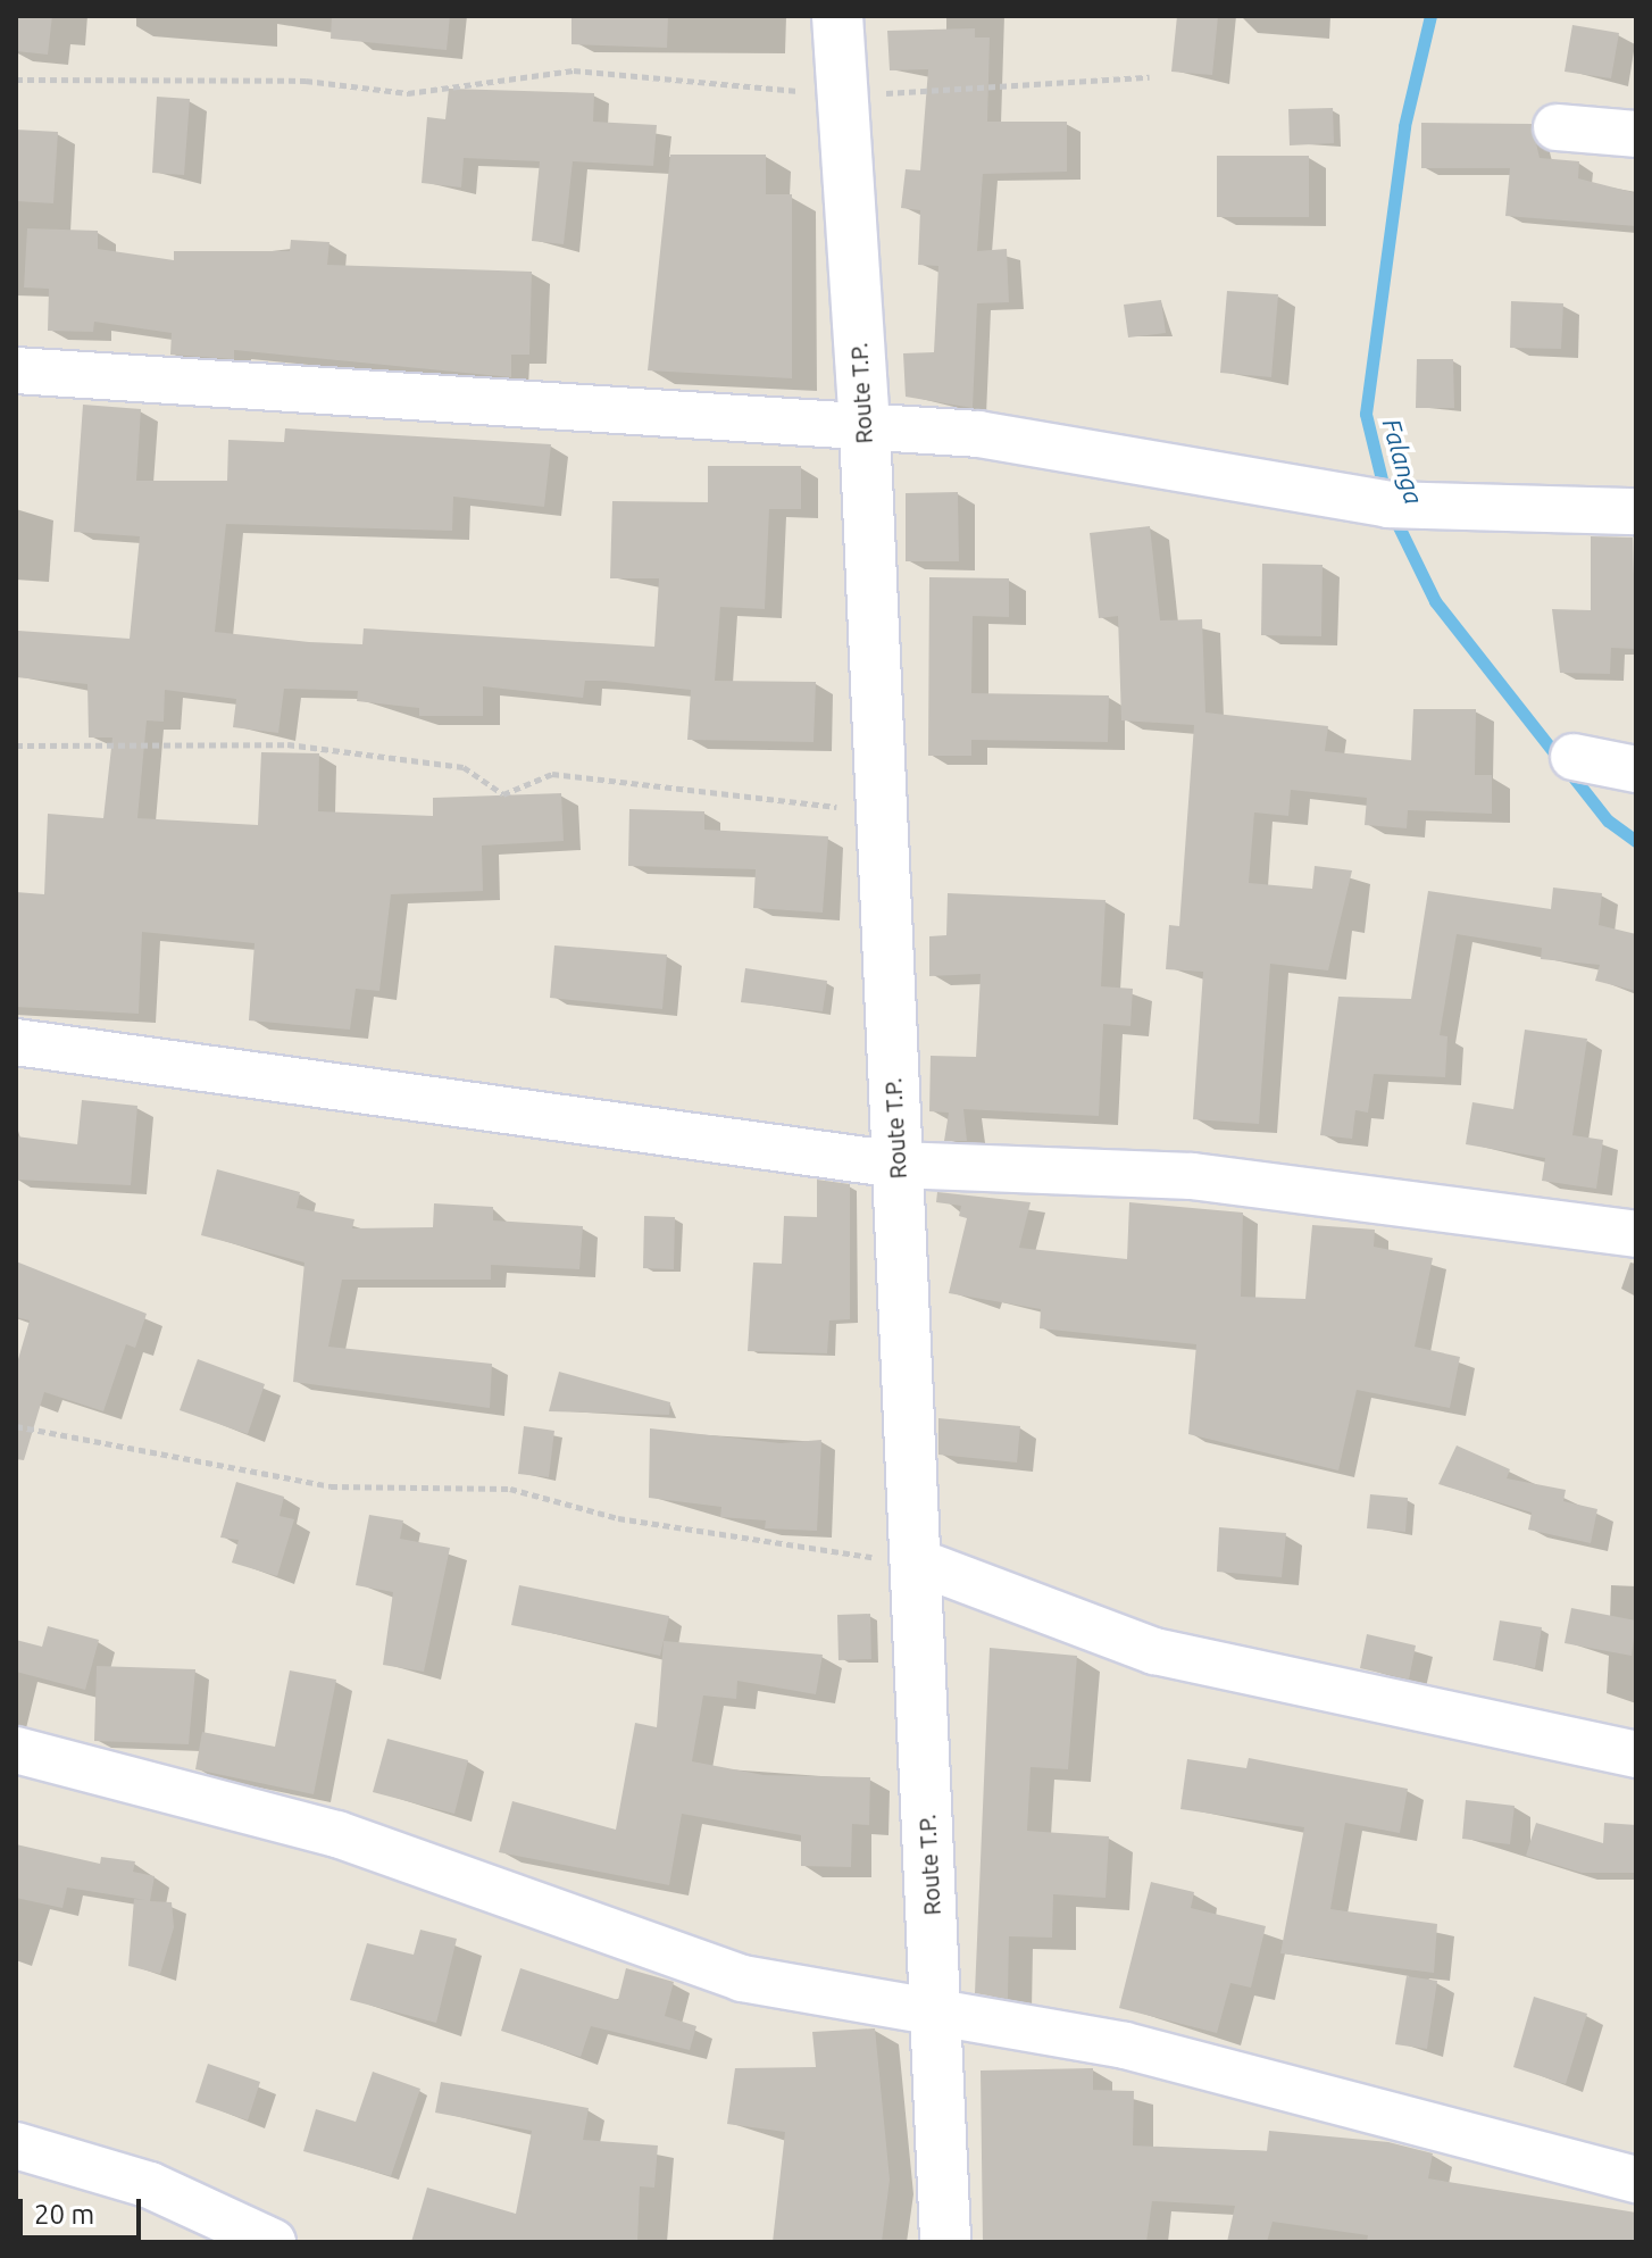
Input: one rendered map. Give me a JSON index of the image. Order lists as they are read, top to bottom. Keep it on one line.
{"streets":{"street":["Route T.P."]},"water":["Falanga"],"scale_bar":"20 m"}
